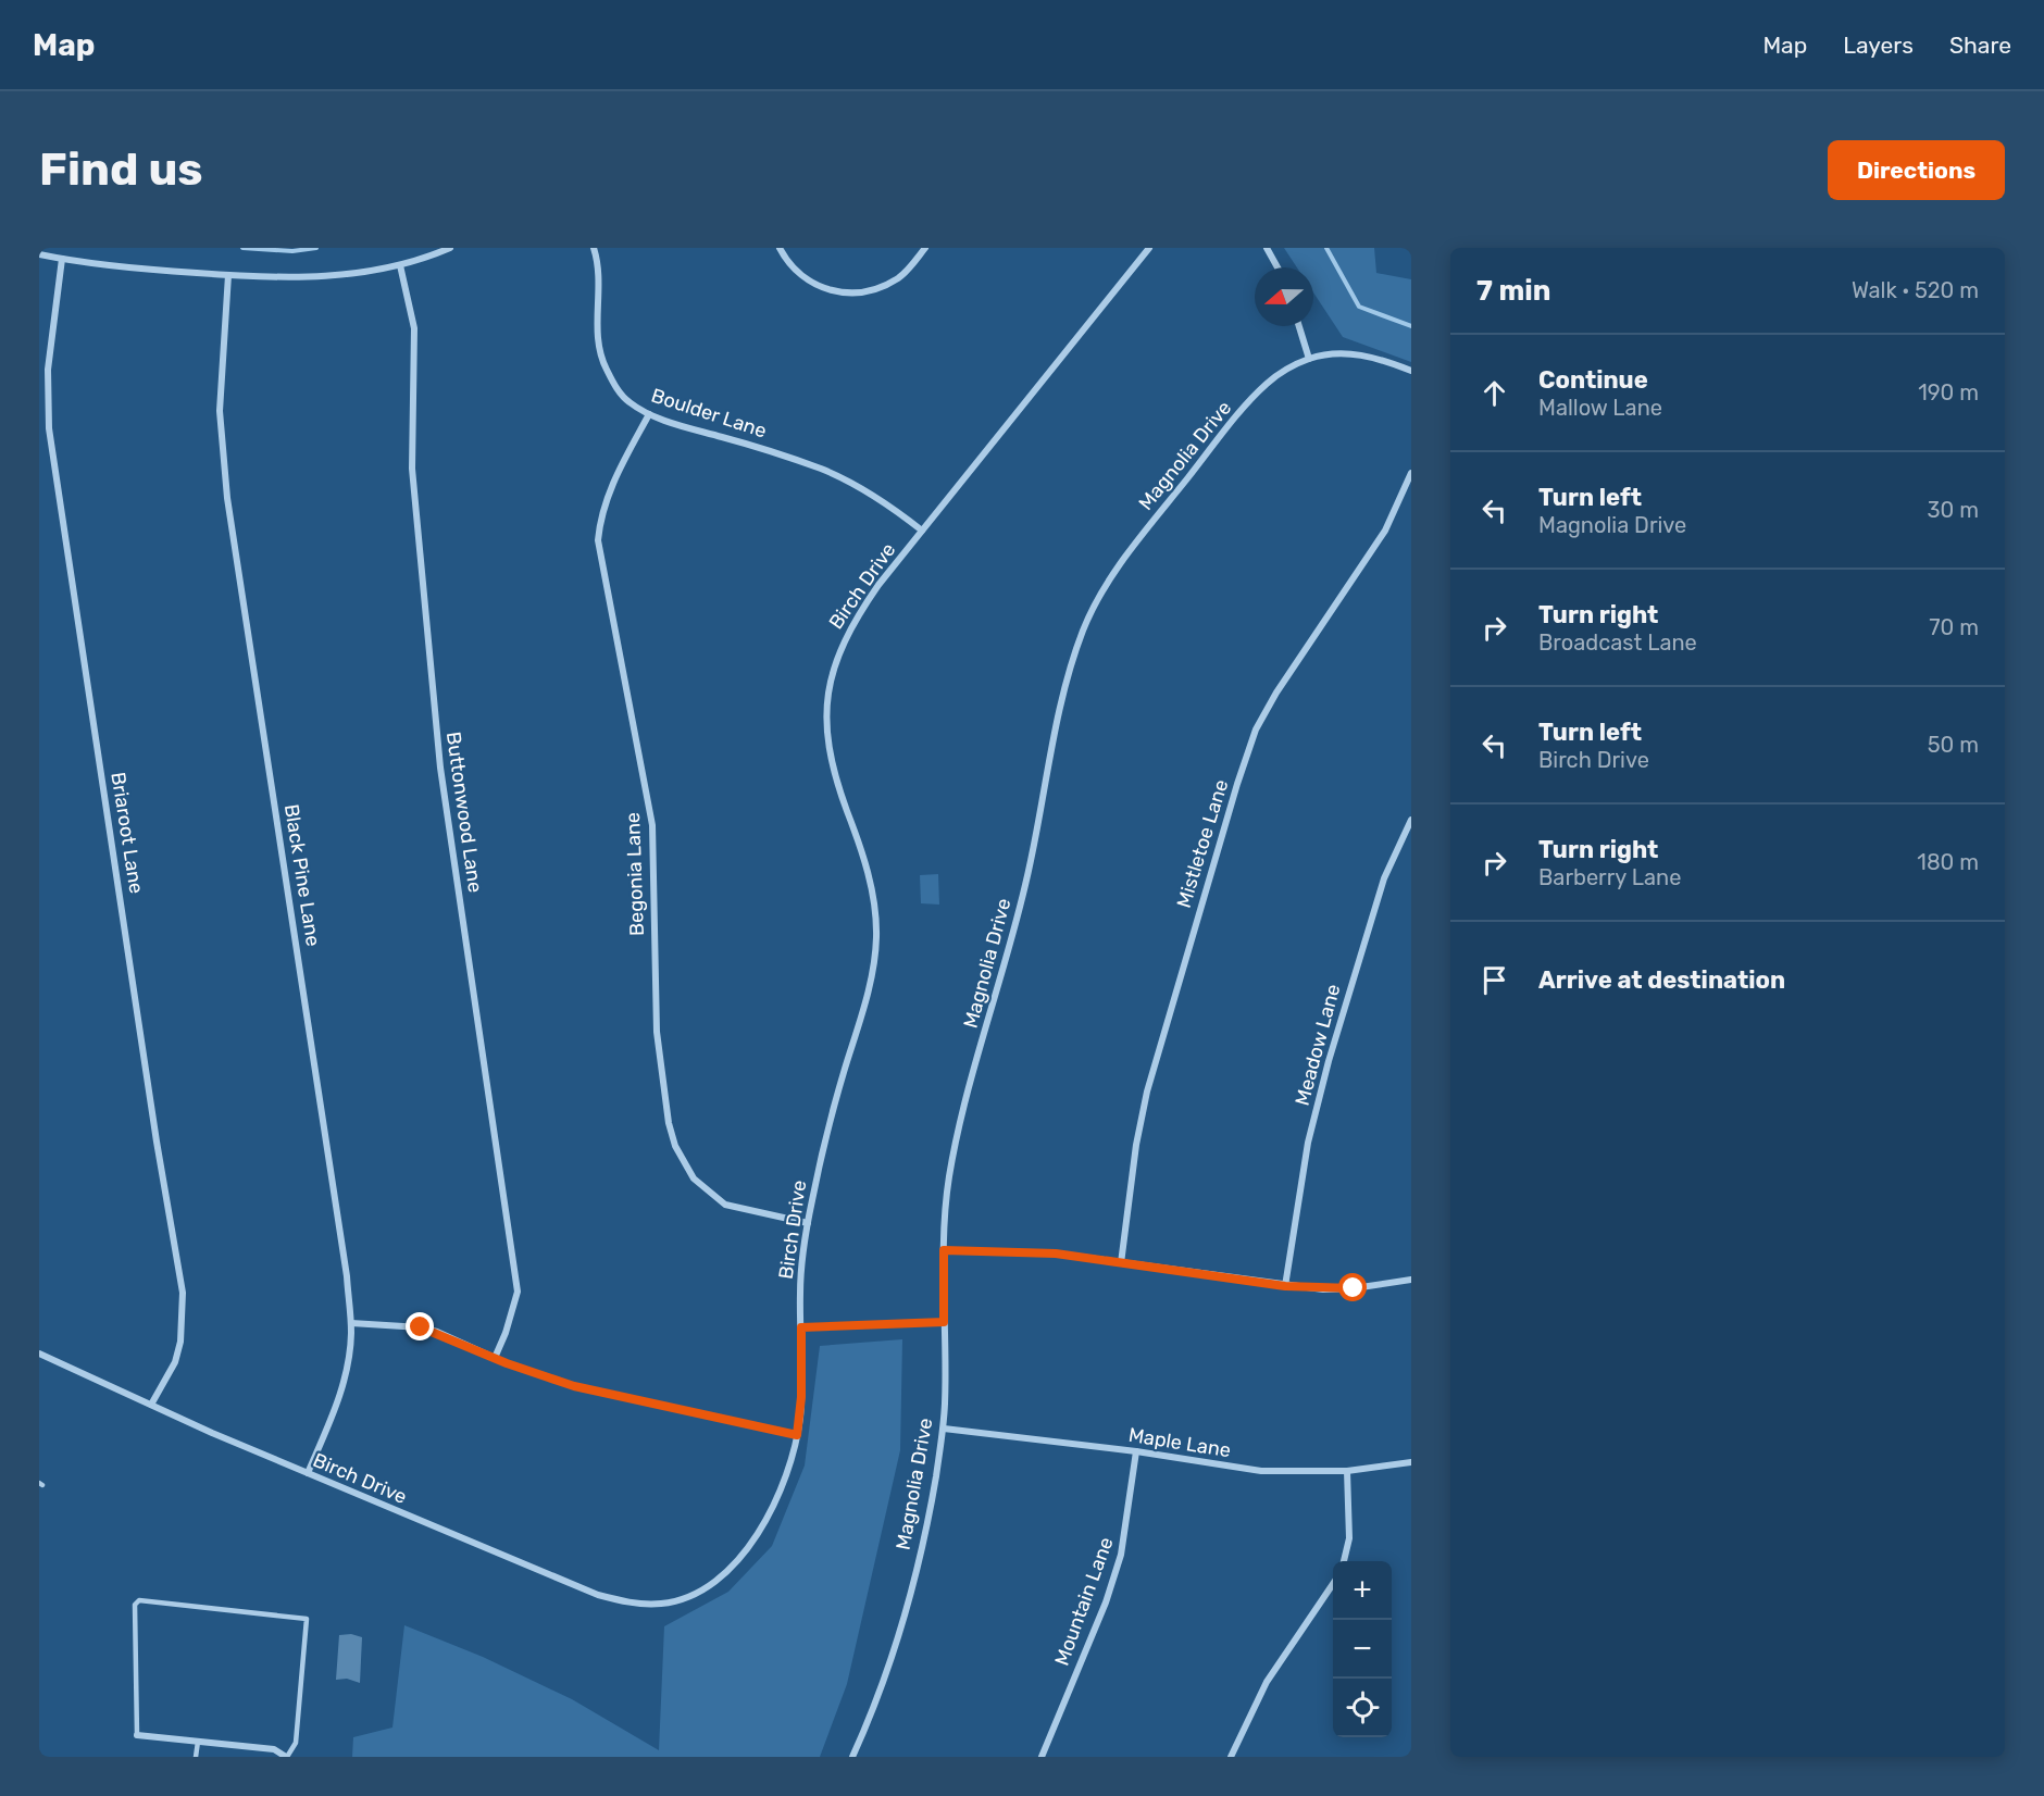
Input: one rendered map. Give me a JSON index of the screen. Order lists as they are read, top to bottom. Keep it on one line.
{"streets":{"street":["Boulder Lane","Magnolia Drive","Birch Drive","Buttonwood Lane","Briaroot Lane","Mistletoe Lane","Begonia Lane","Black Pine Lane","Meadow Lane","Maple Lane","Mountain Lane"]},"crossings":[["Boulder Lane","Birch Drive"],["Boulder Lane","Begonia Lane"],["Magnolia Drive","Maple Lane"],["Birch Drive","Briaroot Lane"],["Birch Drive","Begonia Lane"],["Birch Drive","Black Pine Lane"],["Maple Lane","Mountain Lane"]],"north":"left","page":{"header":"Map","nav":["Map","Layers","Share"],"buttons":"Directions","title":"Find us","heading":["7 min","Walk · 520 m"],"list":[["Continue","Mallow Lane","190 m"],["Turn left","Magnolia Drive","30 m"],["Turn right","Broadcast Lane","70 m"],["Turn left","Birch Drive","50 m"],["Turn right","Barberry Lane","180 m"],"Arrive at destination"],"map_buttons":["+","−"]}}
